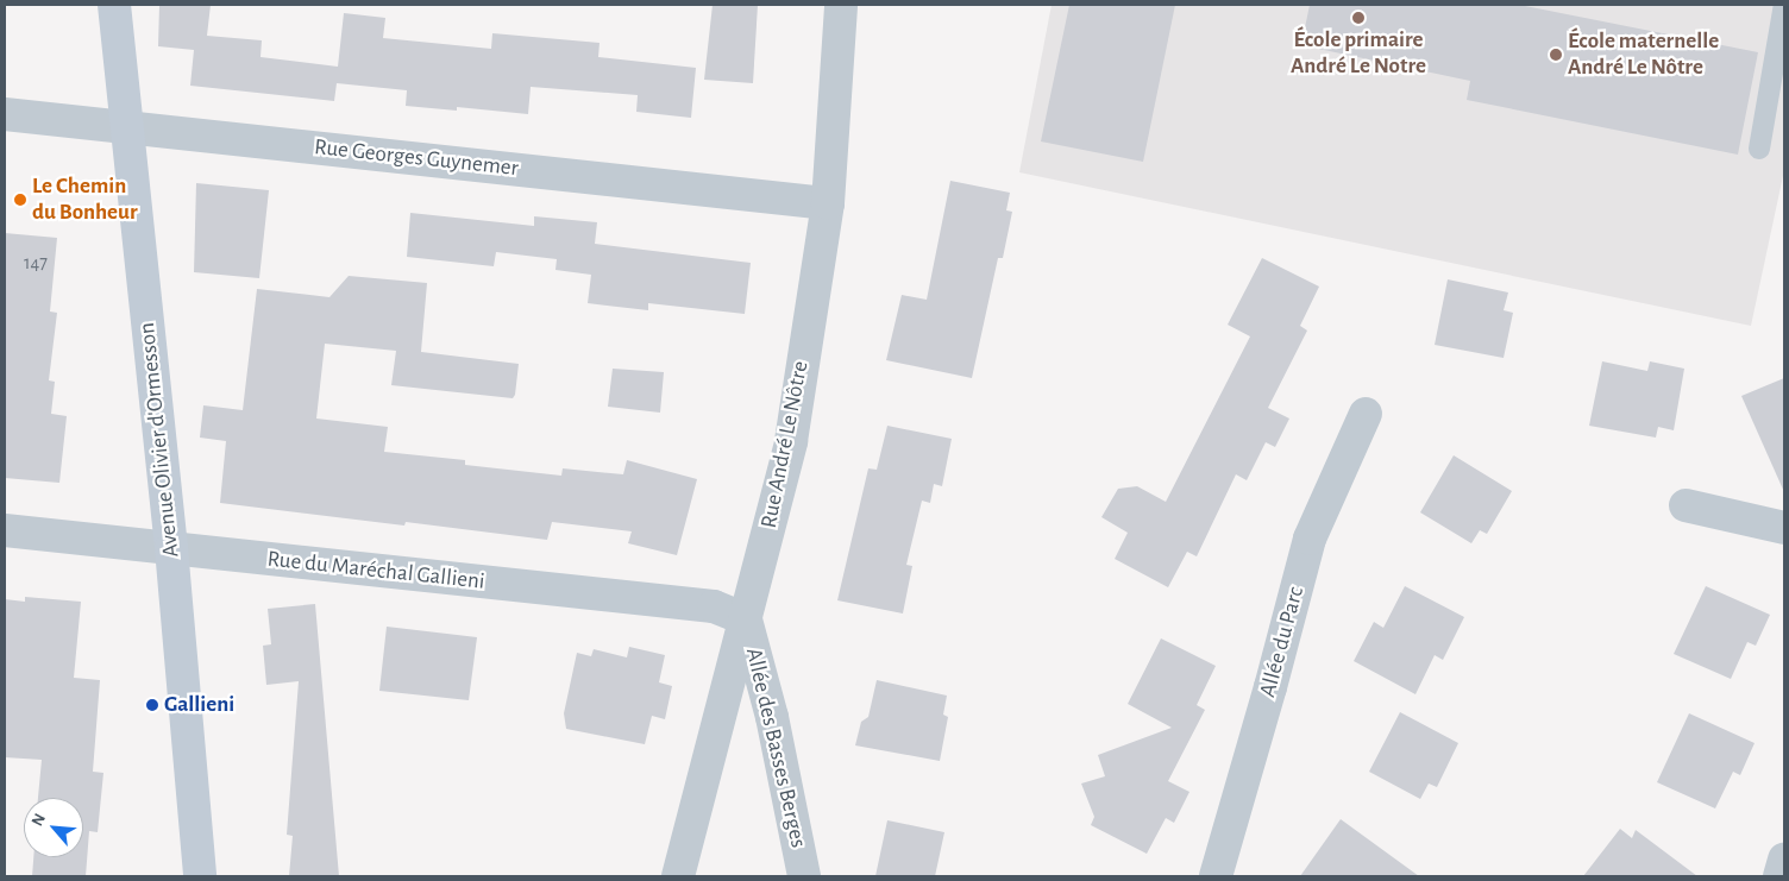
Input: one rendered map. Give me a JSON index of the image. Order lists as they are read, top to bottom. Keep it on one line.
{"streets":{"main road":["Avenue Olivier d'Ormesson"],"street":["Rue Georges Guynemer","Rue André Le Nôtre","Rue du Maréchal Gallieni","Allée du Parc","Allée des Basses Berges"]},"crossings":[["Rue Georges Guynemer","Avenue Olivier d'Ormesson"],["Rue Georges Guynemer","Rue André Le Nôtre"],["Avenue Olivier d'Ormesson","Rue du Maréchal Gallieni"],["Rue André Le Nôtre","Rue du Maréchal Gallieni"],["Rue André Le Nôtre","Allée des Basses Berges"],["Rue du Maréchal Gallieni","Allée des Basses Berges"]],"places":["École primaire André Le Notre","École maternelle André Le Nôtre","Le Chemin du Bonheur","Gallieni"],"house_numbers":["147"],"north":"top left"}
